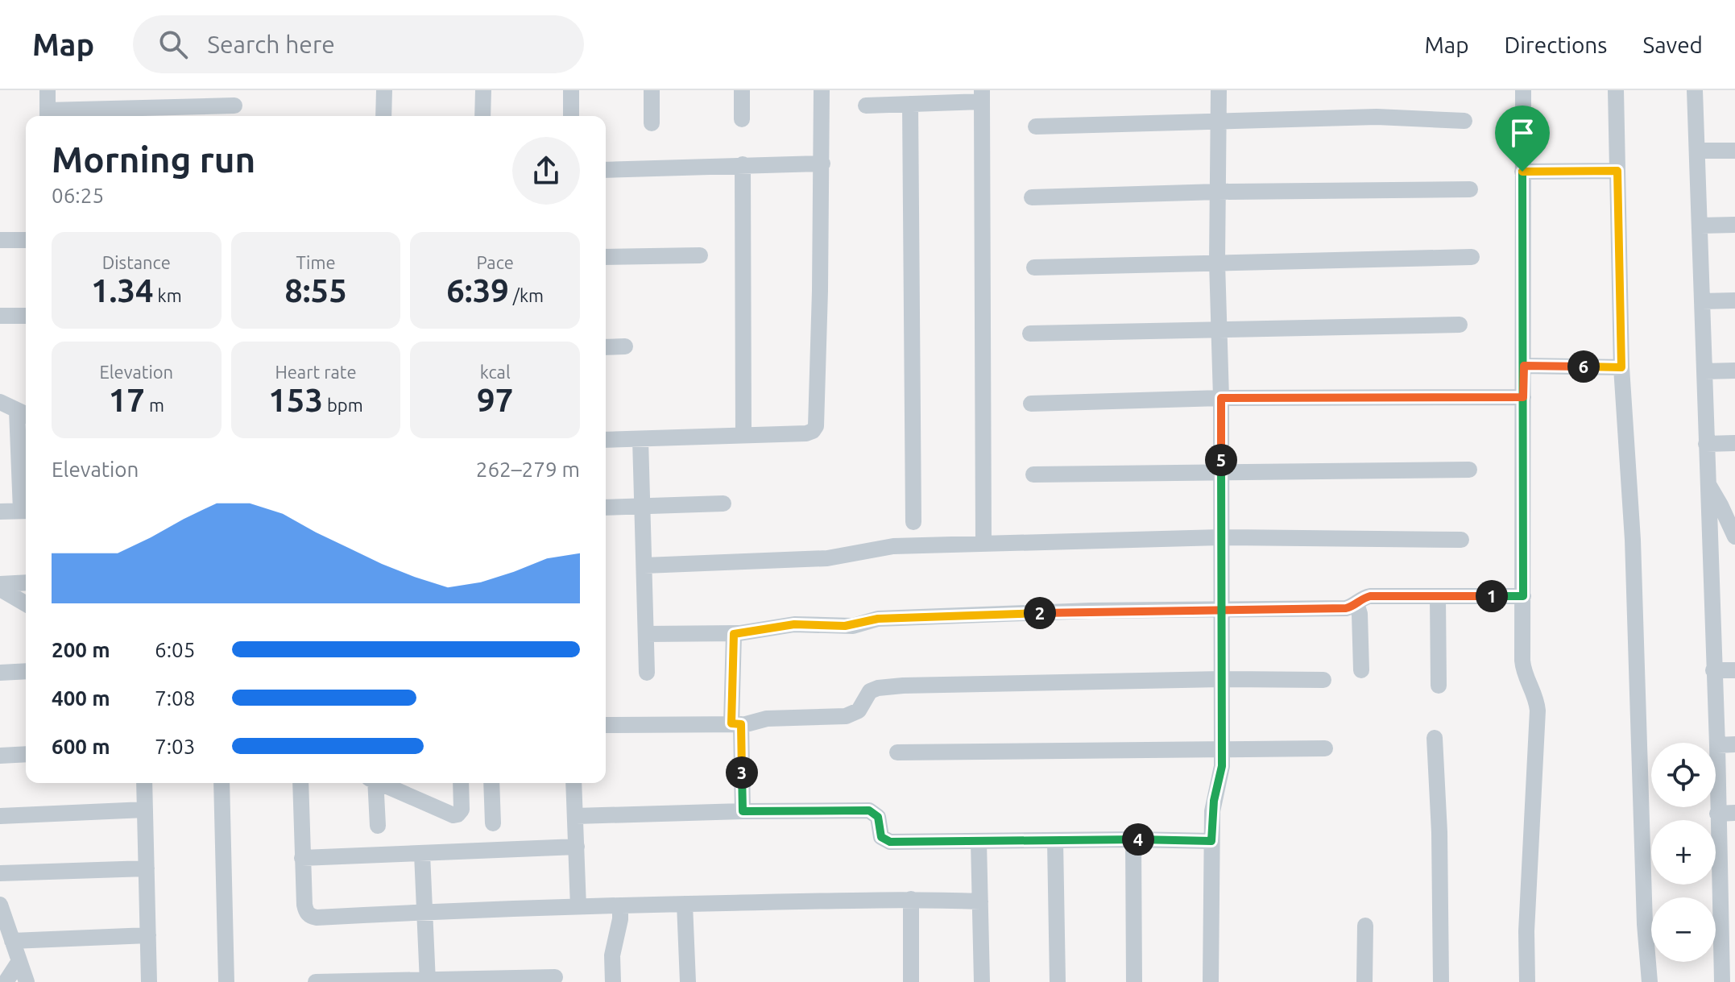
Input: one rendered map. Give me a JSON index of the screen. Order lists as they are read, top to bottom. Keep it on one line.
{"page":{"header":"Map","search":"Search here","nav":["Map","Directions","Saved"],"heading":["Morning run","06:25"],"stats":[["Distance","1.34 km"],["Time","8:55"],["Pace","6:39 /km"],["Elevation","17 m"],["Heart rate","153 bpm"],["kcal","97"]],"pins":["6","5","1","2","3","4"],"chart":["Elevation","262–279 m"],"list":[{"name":"200 m","note":"6:05"},{"name":"400 m","note":"7:08"},{"name":"600 m","note":"7:03"}],"map_buttons":["+","−"]}}
